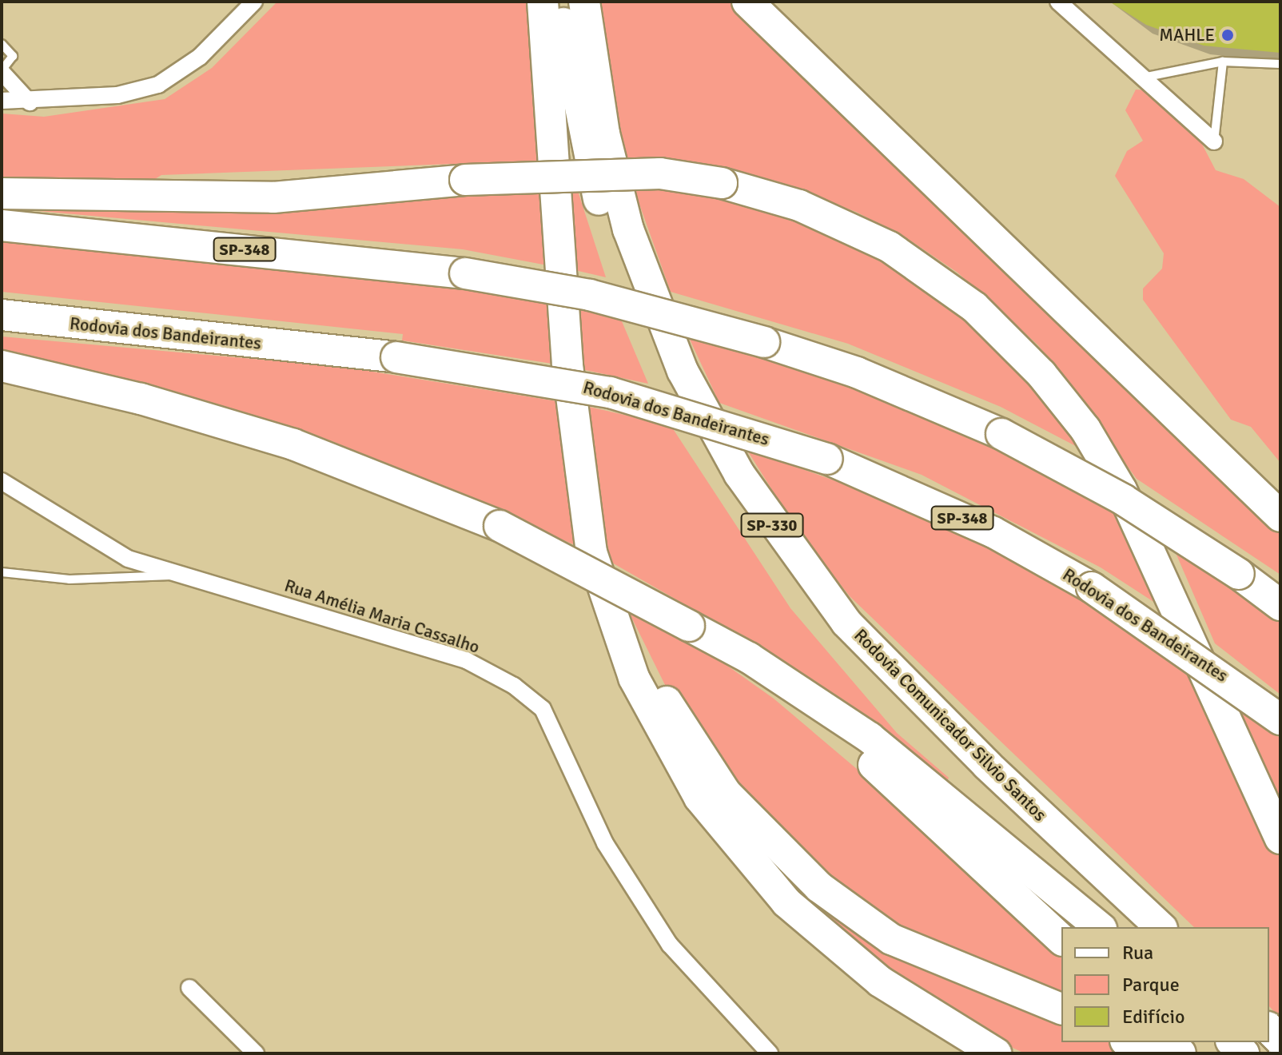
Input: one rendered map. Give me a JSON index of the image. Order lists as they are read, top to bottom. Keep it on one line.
{"streets":{"highway":["SP-348","Rodovia dos Bandeirantes","SP-330","Rodovia Comunicador Silvio Santos"],"street":["Rua Amélia Maria Cassalho"]},"places":["MAHLE"],"legend":["Rua","Parque","Edifício"]}
